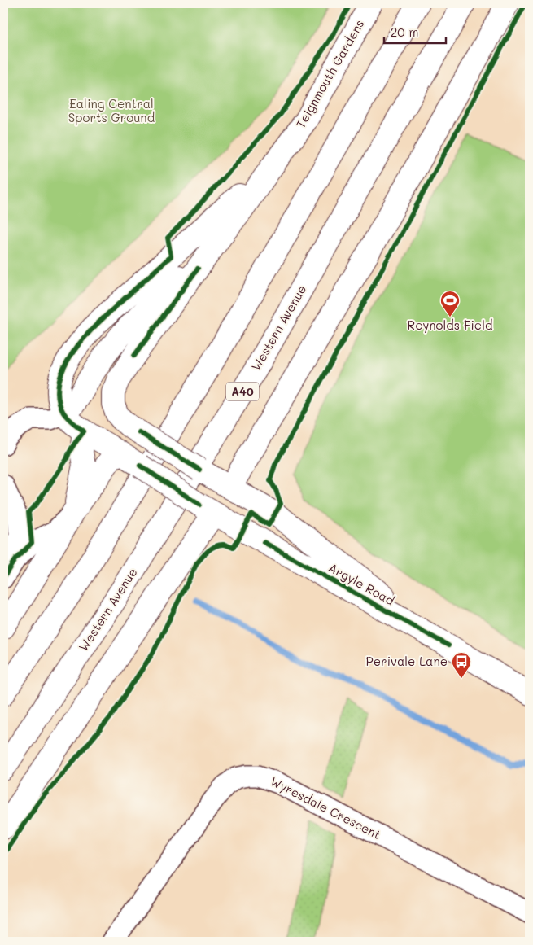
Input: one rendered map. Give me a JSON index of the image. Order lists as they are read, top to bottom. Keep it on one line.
{"streets":{"main road":["Teignmouth Gardens","Western Avenue","A40","Argyle Road"],"street":["Wyresdale Crescent"]},"parks":["Ealing Central Sports Ground"],"places":{"sports":["Reynolds Field"],"bus stop":["Perivale Lane"]},"scale_bar":"20 m"}
